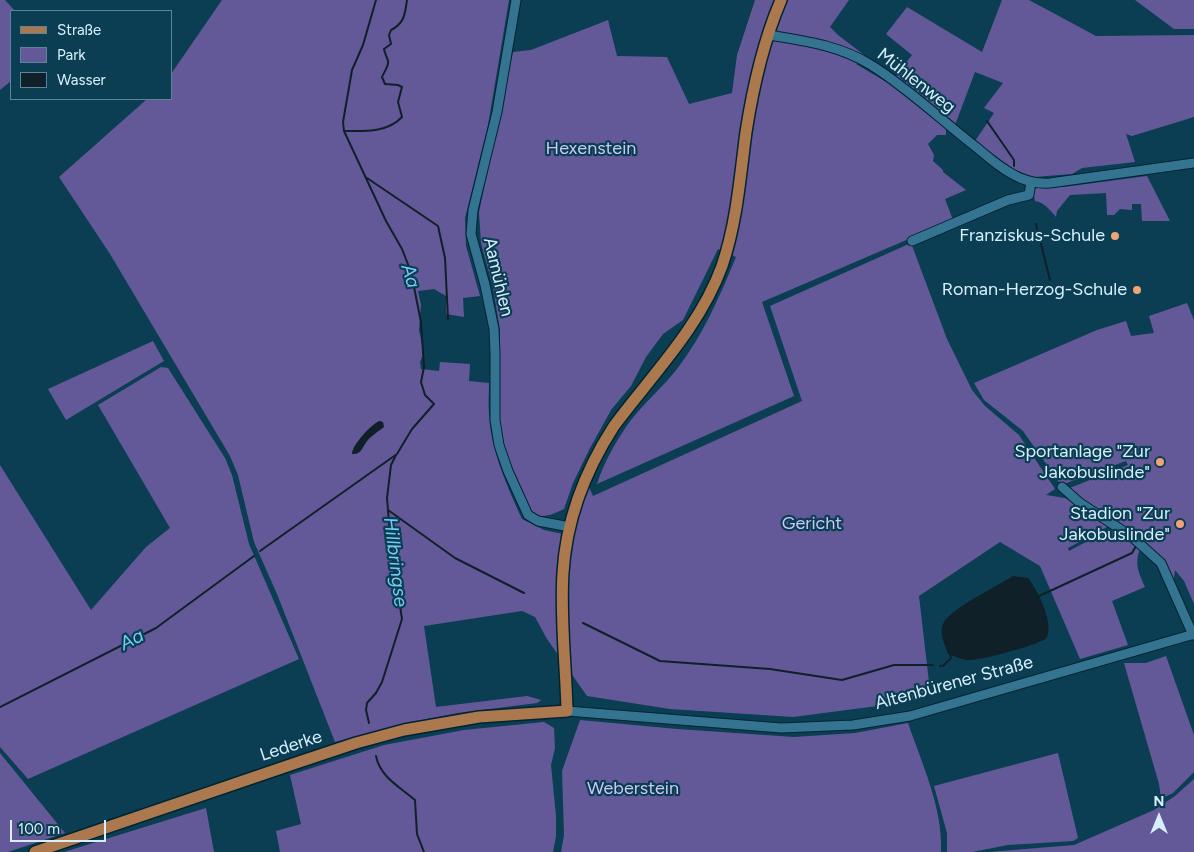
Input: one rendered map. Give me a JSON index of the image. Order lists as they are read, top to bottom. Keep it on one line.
{"streets":{"main road":["Lederke"],"street":["Mühlenweg","Aamühlen","Altenbürener Straße"]},"crossings":[["Altenbürener Straße","Lederke"]],"water":["Aa","Hillbringse"],"parks":["Hexenstein","Gericht","Weberstein"],"places":["Franziskus-Schule","Roman-Herzog-Schule","Sportanlage \"Zur Jakobuslinde\"","Stadion \"Zur Jakobuslinde\""],"legend":["Straße","Park","Wasser"],"scale_bar":"100 m","north":"top"}
